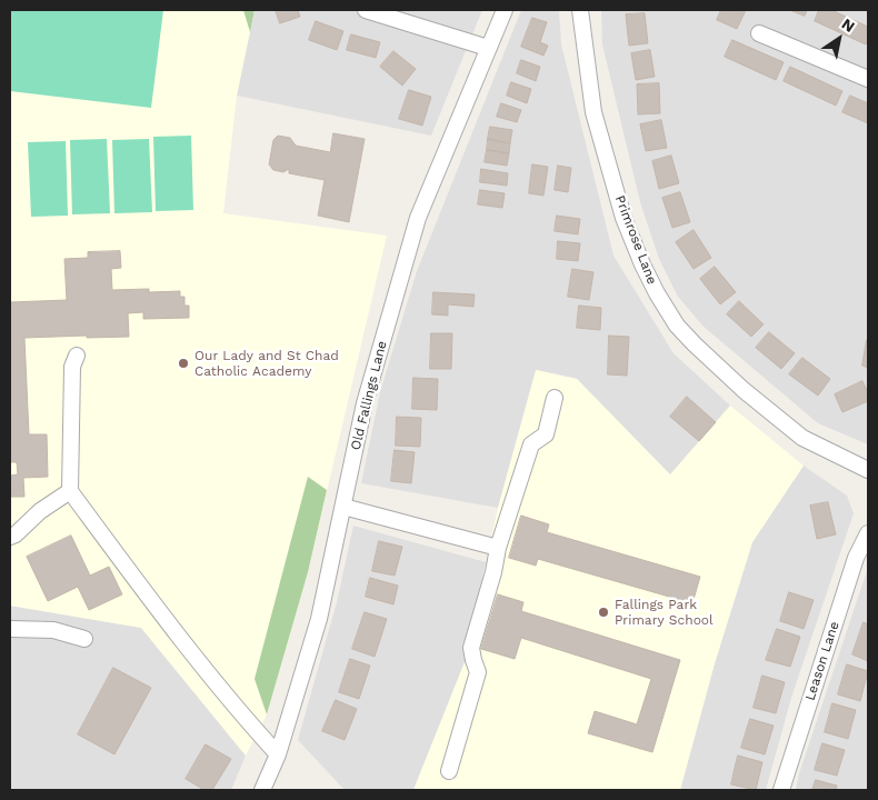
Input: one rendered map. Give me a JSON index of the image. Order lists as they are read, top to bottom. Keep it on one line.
{"streets":{"street":["Primrose Lane","Old Fallings Lane","Leason Lane"]},"places":["Our Lady and St Chad Catholic Academy","Fallings Park Primary School"],"north":"top right"}
